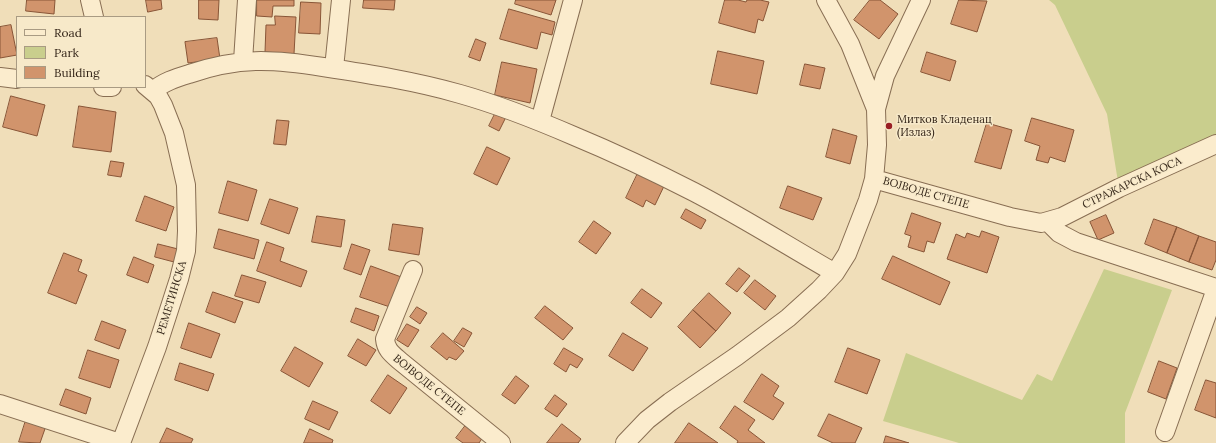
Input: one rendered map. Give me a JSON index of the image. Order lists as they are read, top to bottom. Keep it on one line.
{"streets":{"street":["СТРАЖАРСКА КОСА","ВОЈВОДЕ СТЕПЕ","РЕМЕТИНСКА"]},"crossings":[["СТРАЖАРСКА КОСА","ВОЈВОДЕ СТЕПЕ"]],"places":["Митков Кладенац (Излаз)"],"legend":["Road","Park","Building"]}
